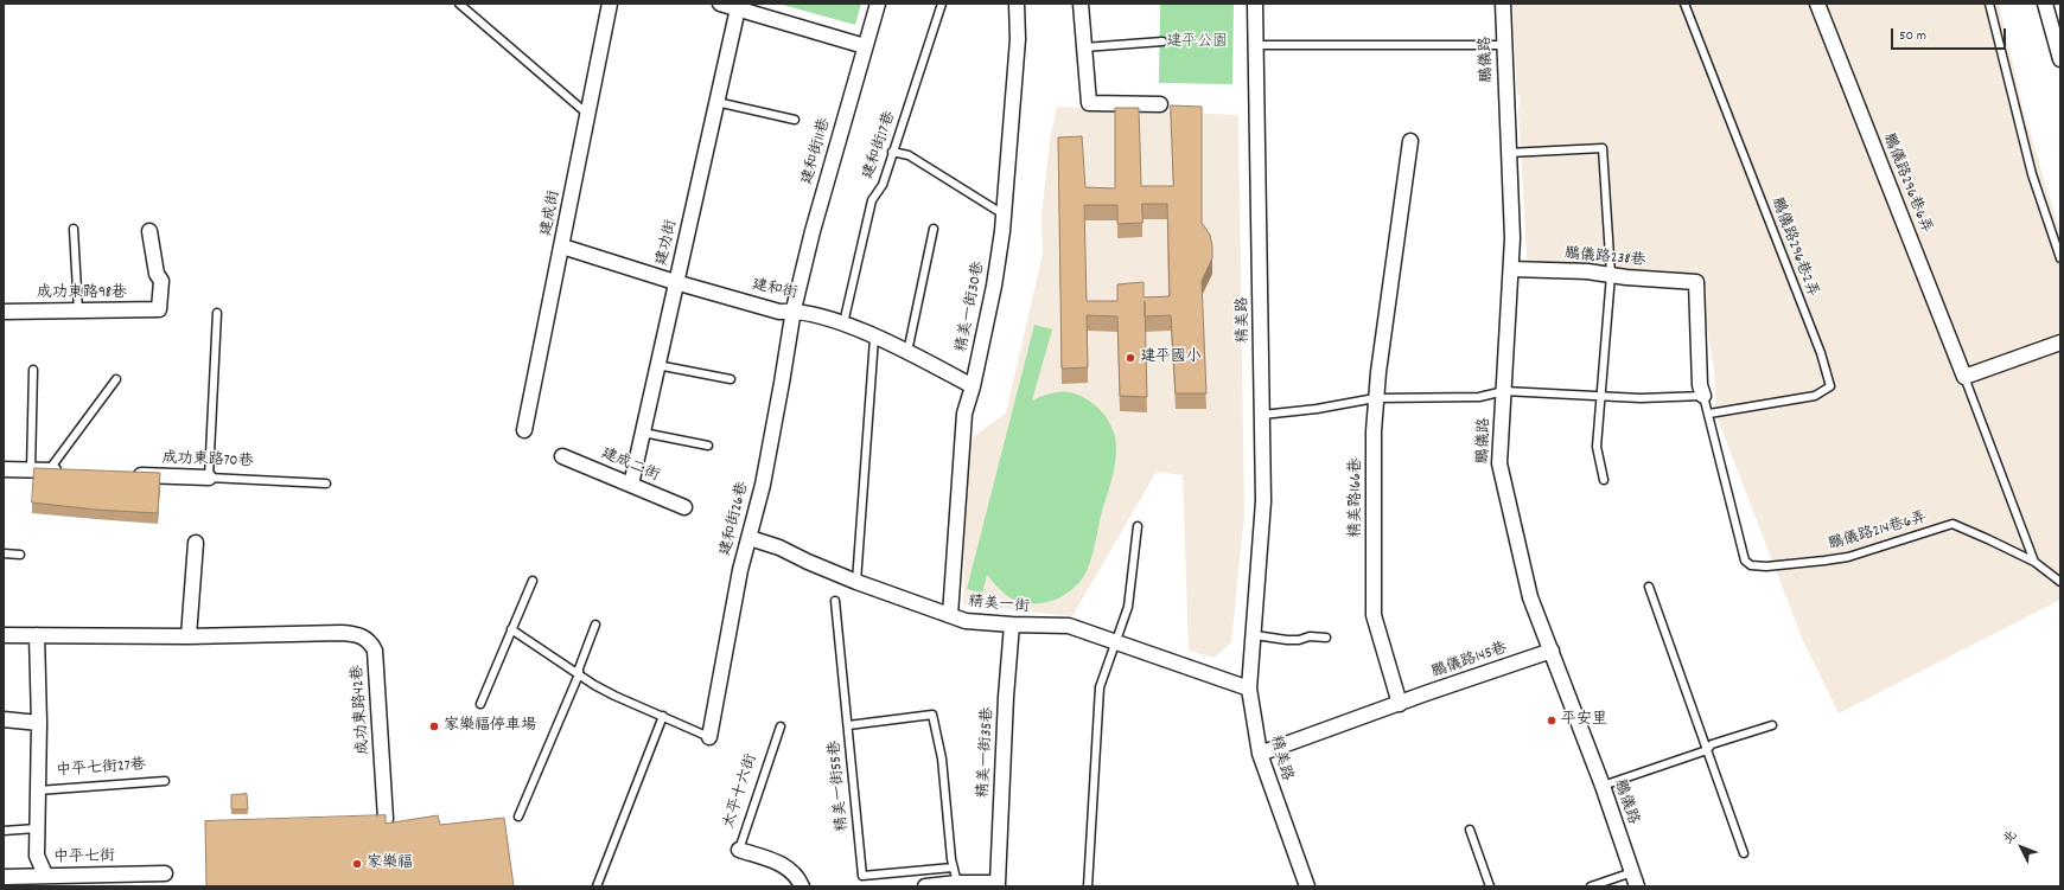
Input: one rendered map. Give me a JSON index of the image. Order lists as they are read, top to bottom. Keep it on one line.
{"streets":{"street":["鵬儀路","建和街11巷","鵬儀路296巷6弄","建成街","建功街","鵬儀路238巷","建和街","成功東路98巷","精美一街30巷","精美路","成功東路70巷","建成二街","精美路166巷","建和街26巷","精美一街","鵬儀路145巷","成功東路42巷","精美一街35巷","中平七街27巷","太平十六街","中平七街"],"lane":["建和街17巷","鵬儀路296巷2弄","鵬儀路214巷6弄","精美一街55巷"]},"crossings":[["鵬儀路","鵬儀路238巷"],["鵬儀路","鵬儀路145巷"],["建和街17巷","建和街"],["建和街11巷","建和街"],["建和街11巷","建和街26巷"],["鵬儀路296巷6弄","鵬儀路214巷6弄"],["建成街","建和街"],["建功街","建和街"],["建功街","建成二街"],["鵬儀路296巷2弄","鵬儀路214巷6弄"],["鵬儀路238巷","鵬儀路214巷6弄"],["建和街","精美一街30巷"],["建和街","建和街26巷"],["精美一街30巷","精美一街"],["精美路","精美一街"],["精美路166巷","鵬儀路145巷"],["建和街26巷","精美一街"],["精美一街","精美一街35巷"],["成功東路42巷","中平七街27巷"],["中平七街27巷","中平七街"]],"parks":["建平公園"],"places":["建平國小","平安里","家樂福停車場","家樂福"],"scale_bar":"50 m","north":"top left"}
